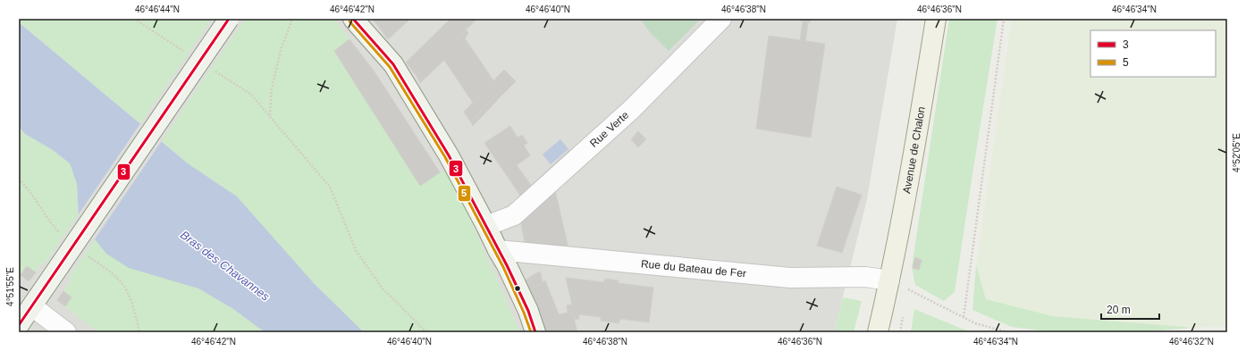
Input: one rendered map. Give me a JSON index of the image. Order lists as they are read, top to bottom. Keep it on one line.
{"streets":{"main road":["Avenue de Chalon"],"street":["Rue Verte","Rue du Bateau de Fer"]},"crossings":[["Avenue de Chalon","Rue du Bateau de Fer"]],"water":["Bras des Chavannes"],"lines":["transit line 3","transit line 5"],"legend":["3","5"],"scale_bar":"20 m","coordinates":["46°46'44\"N","46°46'42\"N","46°46'40\"N","46°46'38\"N","46°46'36\"N","46°46'34\"N","4°52'05\"E","4°51'55\"E","46°46'32\"N"]}
